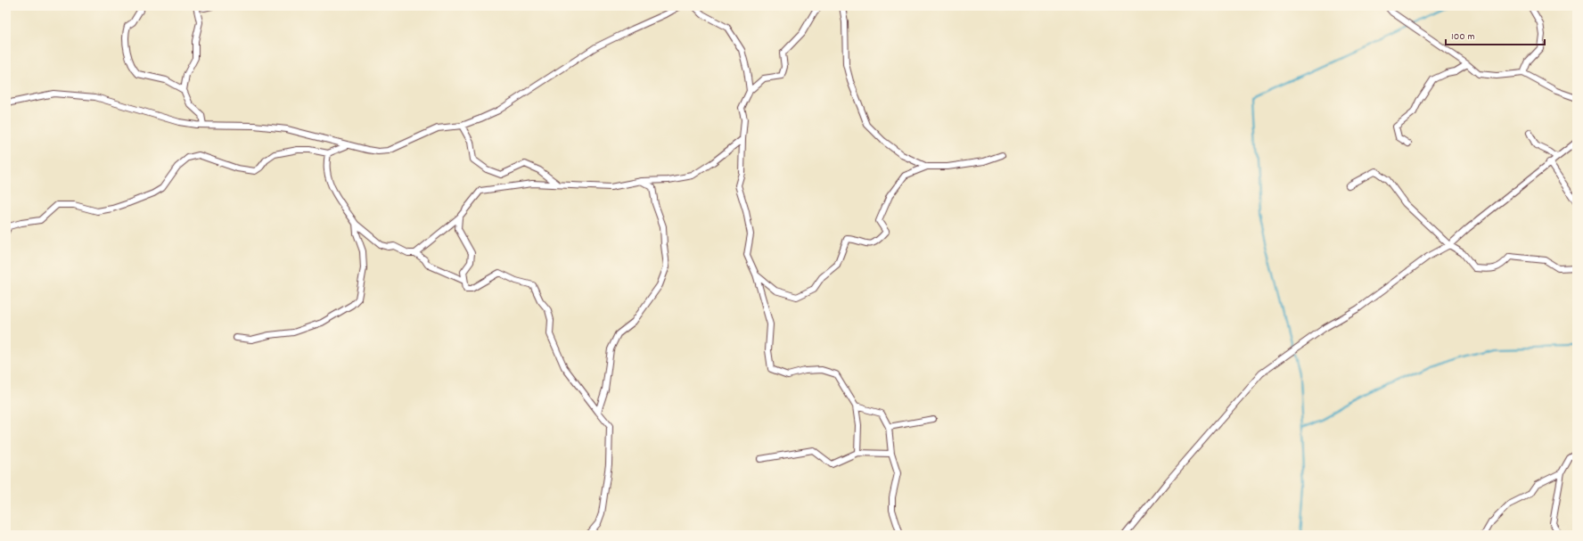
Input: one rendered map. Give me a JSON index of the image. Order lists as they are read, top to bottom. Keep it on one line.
{"scale_bar":"100 m"}
